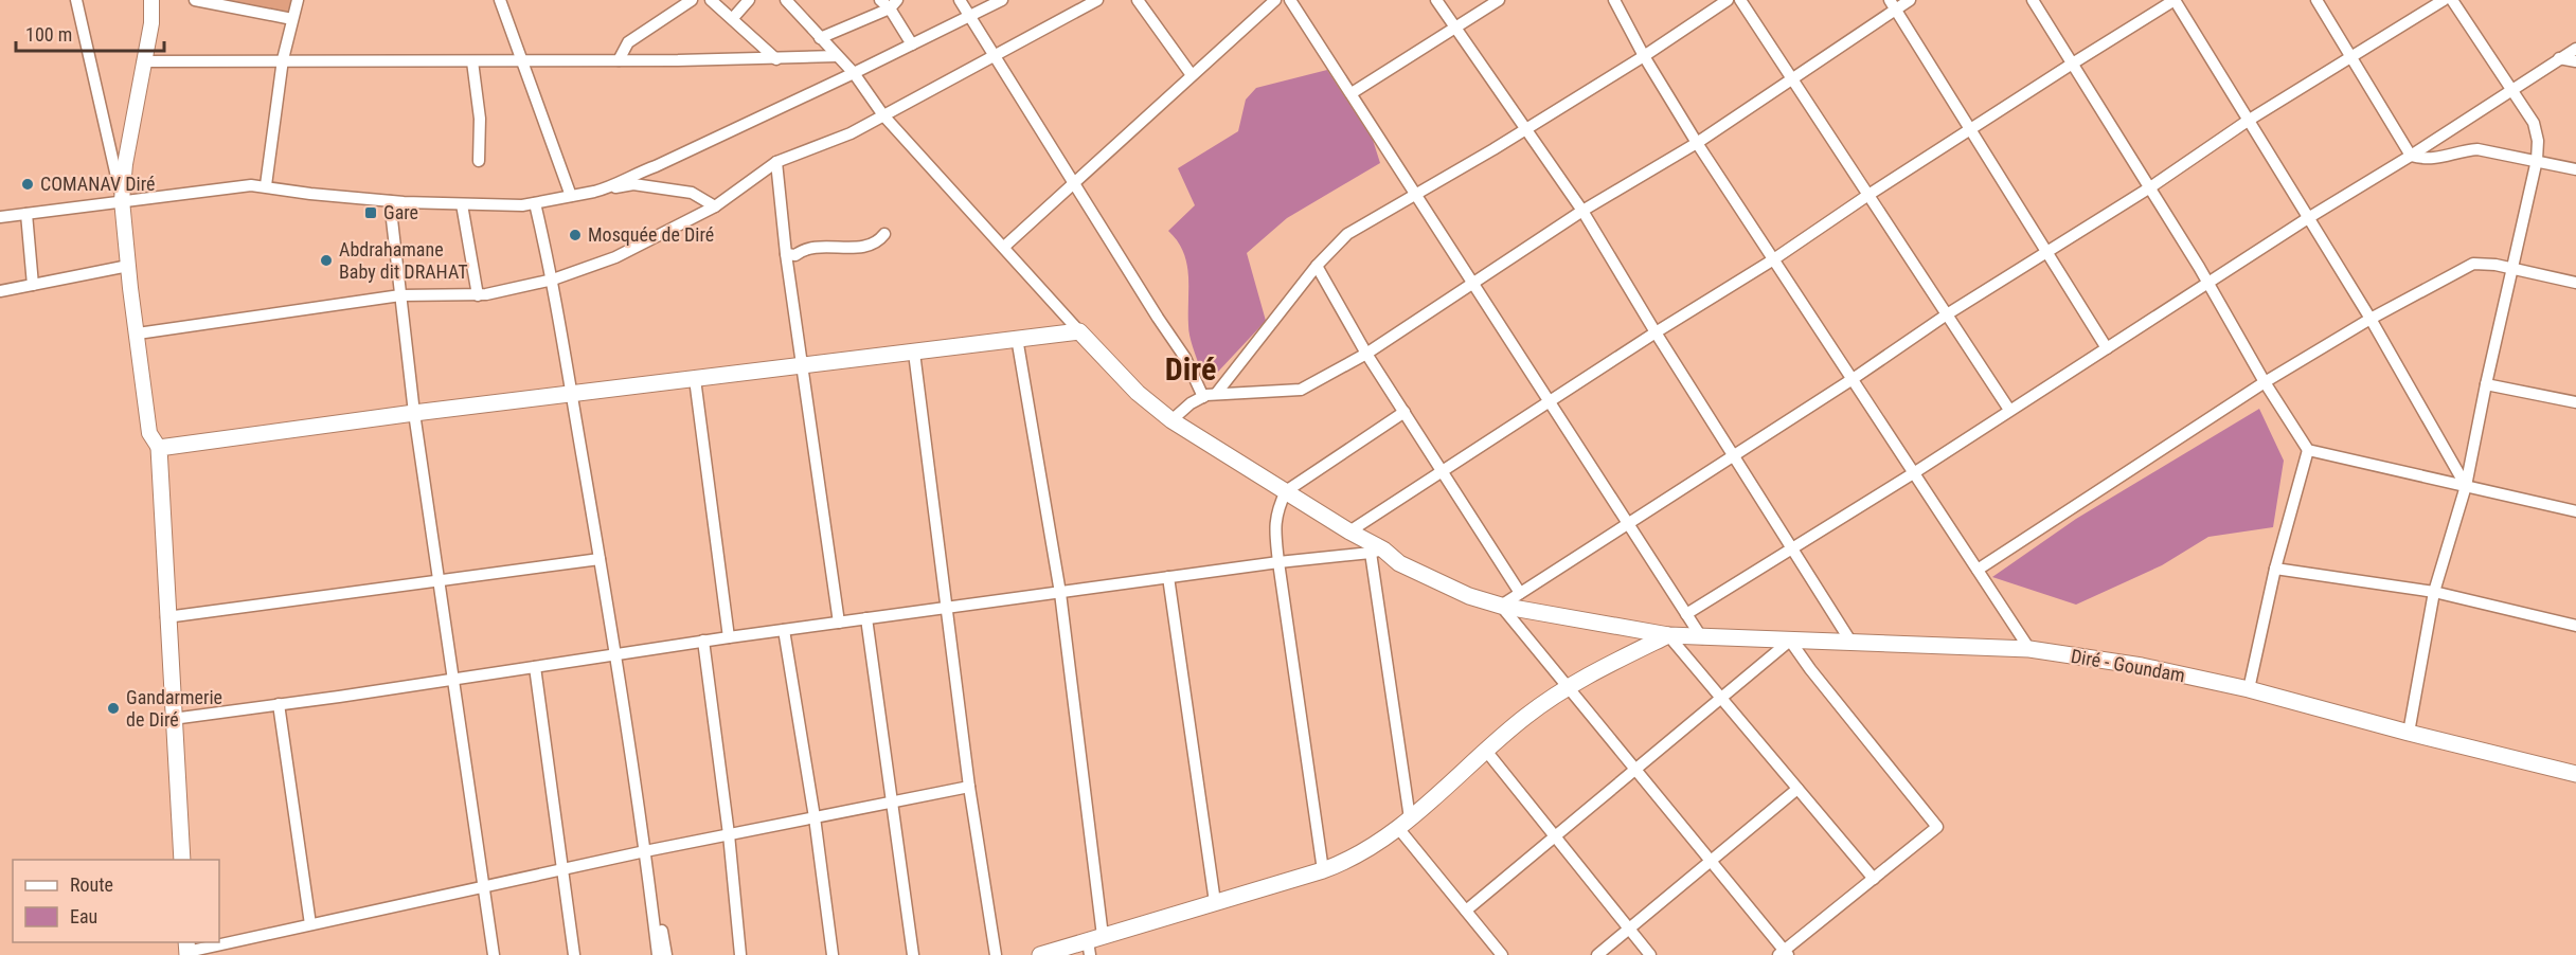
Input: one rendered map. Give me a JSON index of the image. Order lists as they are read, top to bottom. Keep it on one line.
{"streets":{"main road":["Diré - Goundam"]},"districts":["Diré"],"places":{"other":["COMANAV Diré","Mosquée de Diré","Abdrahamane Baby dit DRAHAT","Gandarmerie de Diré"],"transit":["Gare"]},"legend":["Route","Eau"],"scale_bar":"100 m"}
